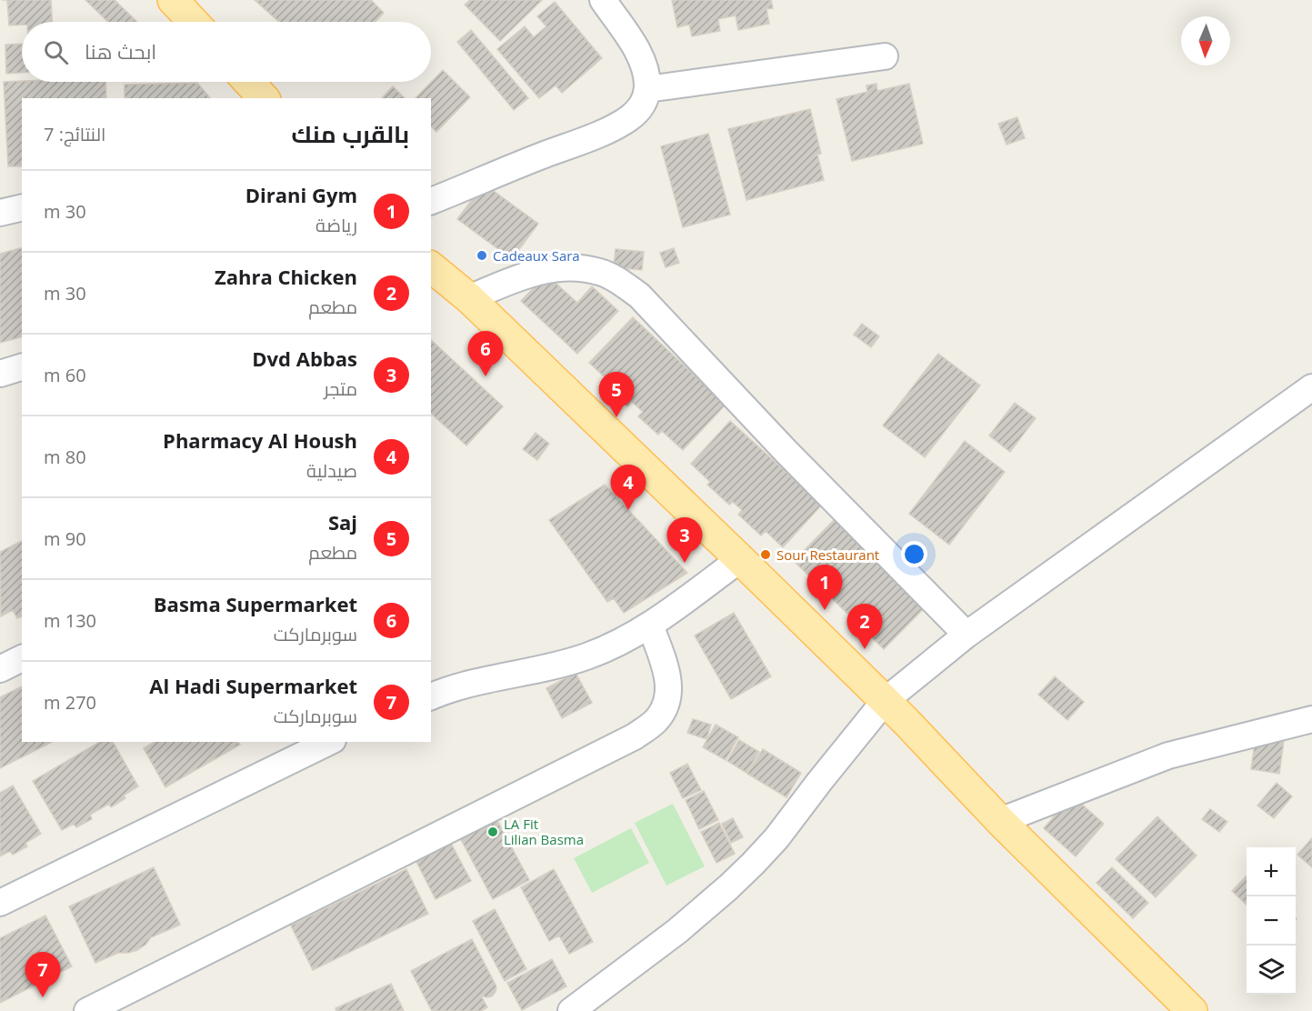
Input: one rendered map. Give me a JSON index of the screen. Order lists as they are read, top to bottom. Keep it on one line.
{"places":["Cadeaux Sara","Sour Restaurant","LA Fit Lilian Basma"],"north":"bottom","page":{"search":"ابحث هنا","heading":["بالقرب منك","النتائج: 7"],"list":[{"mark":"1","name":"Dirani Gym","note":"رياضة","value":"30 m"},{"mark":"2","name":"Zahra Chicken","note":"مطعم","value":"30 m"},{"mark":"3","name":"Dvd Abbas","note":"متجر","value":"60 m"},{"mark":"4","name":"Pharmacy Al Housh","note":"صيدلية","value":"80 m"},{"mark":"5","name":"Saj","note":"مطعم","value":"90 m"},{"mark":"6","name":"Basma Supermarket","note":"سوبرماركت","value":"130 m"},{"mark":"7","name":"Al Hadi Supermarket","note":"سوبرماركت","value":"270 m"}],"pins":["6","5","4","3","1","2","7"],"map_buttons":["+","−"]}}
